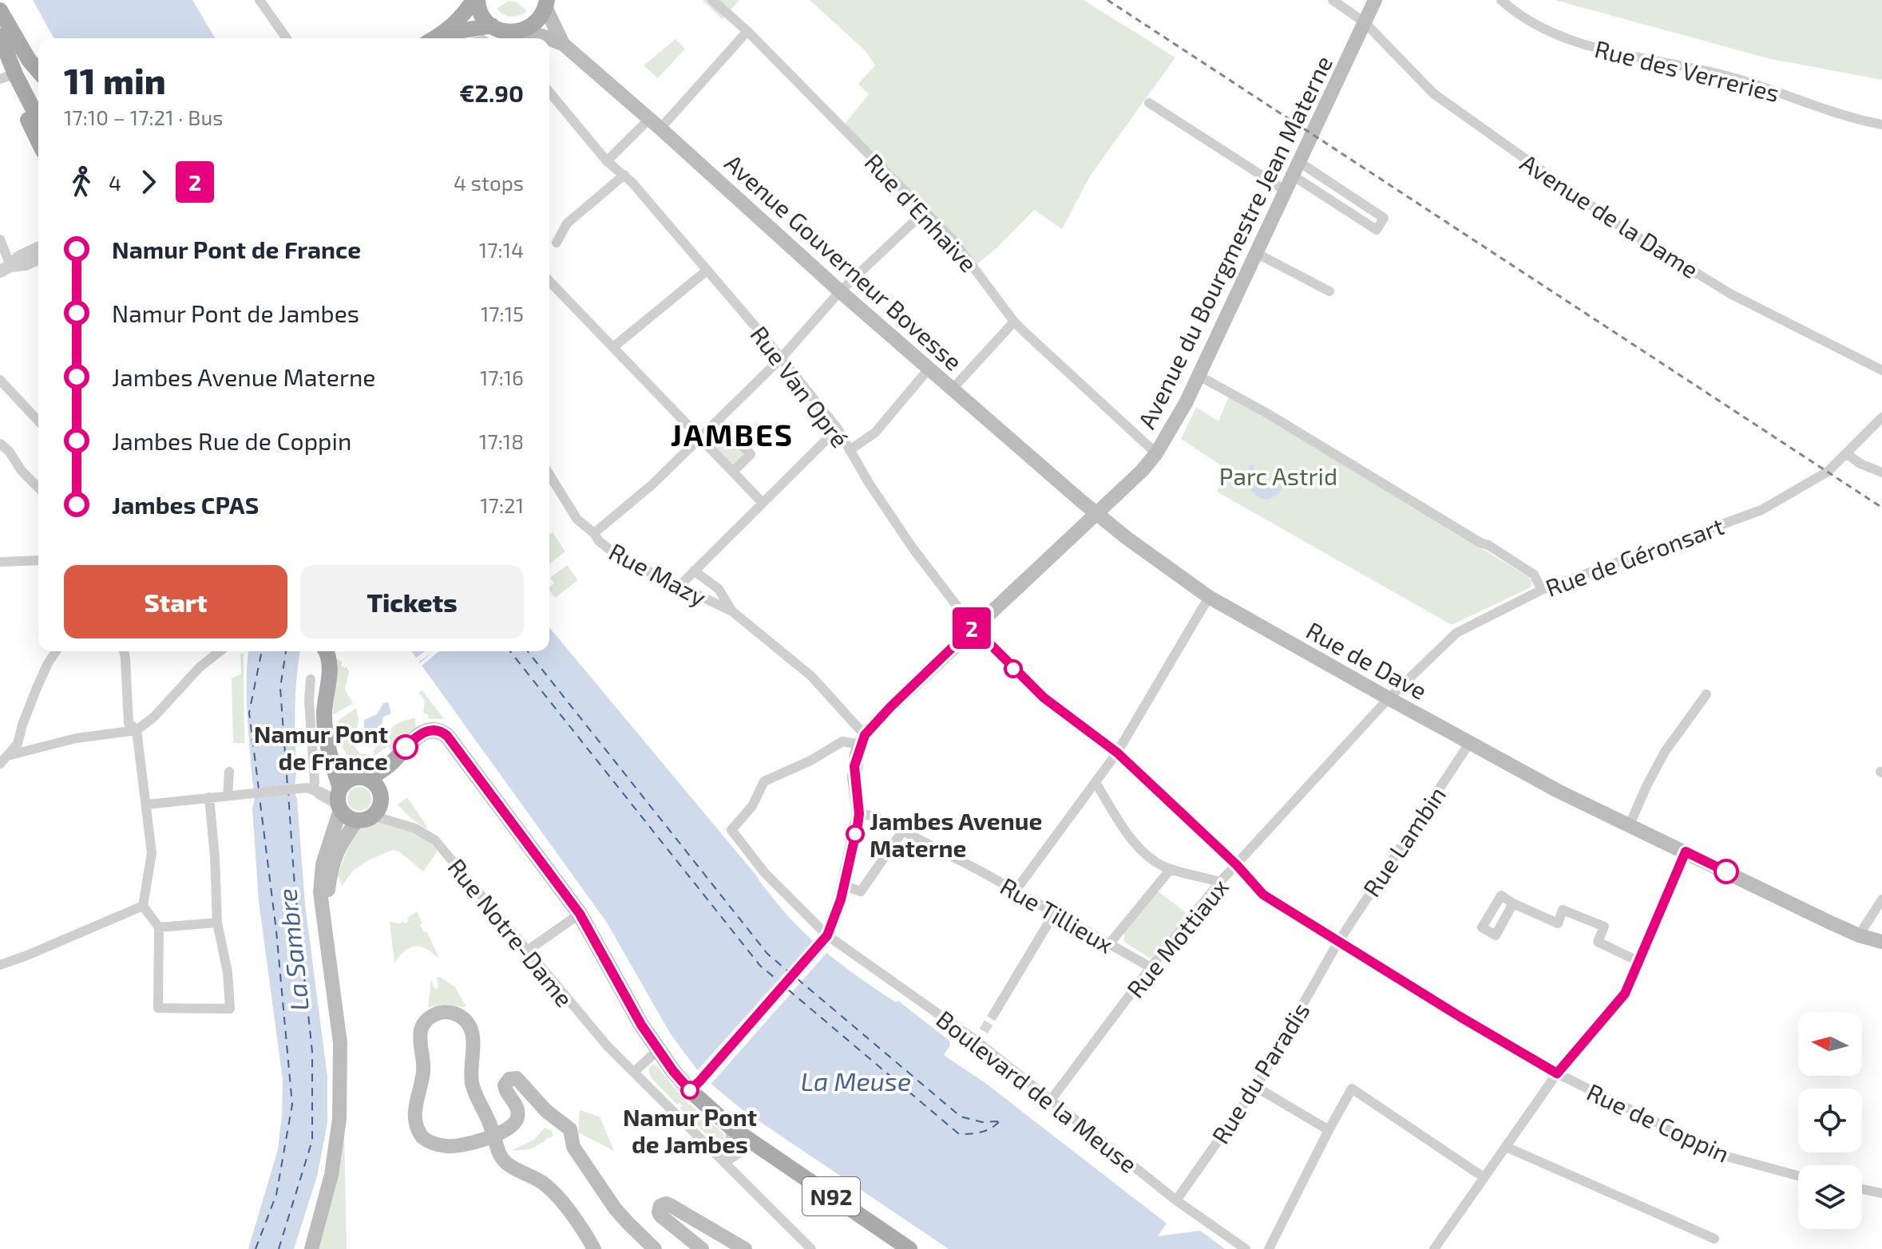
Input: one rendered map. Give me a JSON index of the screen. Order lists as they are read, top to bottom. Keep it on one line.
{"streets":{"main road":["Avenue du Bourgmestre Jean Materne","Avenue Gouverneur Bovesse","Rue de Dave","N92"],"street":["Rue des Verreries","Rue d'Enhaive","Avenue de la Dame","Rue Van Opré","Rue de Géronsart","Rue Mazy","Rue Lambin","Rue Tillieux","Rue Notre-Dame","Rue Mottiaux","Rue du Paradis","Boulevard de la Meuse","Rue de Coppin"]},"crossings":[["Rue d'Enhaive","Avenue du Bourgmestre Jean Materne"],["Avenue de la Dame","Avenue du Bourgmestre Jean Materne"],["Avenue du Bourgmestre Jean Materne","Avenue Gouverneur Bovesse"],["Avenue du Bourgmestre Jean Materne","Rue Van Opré"],["Avenue du Bourgmestre Jean Materne","Rue Mazy"],["Avenue du Bourgmestre Jean Materne","Rue de Dave"],["Avenue du Bourgmestre Jean Materne","Boulevard de la Meuse"],["Avenue du Bourgmestre Jean Materne","Rue de Coppin"],["Avenue Gouverneur Bovesse","Rue de Dave"],["Rue Van Opré","Rue de Coppin"],["Rue de Géronsart","Rue de Dave"],["Rue de Géronsart","Rue Mottiaux"],["Rue Mazy","Boulevard de la Meuse"],["Rue de Dave","Rue Lambin"],["Rue de Dave","Rue Mottiaux"],["Rue Lambin","Rue du Paradis"],["Rue Lambin","Rue de Coppin"],["Rue Tillieux","Rue Mottiaux"],["Rue Notre-Dame","N92"],["Rue Mottiaux","Boulevard de la Meuse"],["Rue Mottiaux","Rue de Coppin"],["Rue du Paradis","Boulevard de la Meuse"],["Rue du Paradis","Rue de Coppin"]],"districts":["JAMBES"],"water":["La Sambre","La Meuse"],"parks":["Parc Astrid"],"places":["Namur Pont de France","Jambes Avenue Materne","Namur Pont de Jambes"],"lines":["bus line 2"],"north":"left","page":{"on_map":"2","heading":["11 min","17:10 – 17:21 · Bus","€2.90"],"legs":["4","2","4 stops"],"list":[{"name":"Namur Pont de France","value":"17:14"},{"name":"Namur Pont de Jambes","value":"17:15"},{"name":"Jambes Avenue Materne","value":"17:16"},{"name":"Jambes Rue de Coppin","value":"17:18"},{"name":"Jambes CPAS","value":"17:21"}],"buttons":["Start","Tickets"]}}
